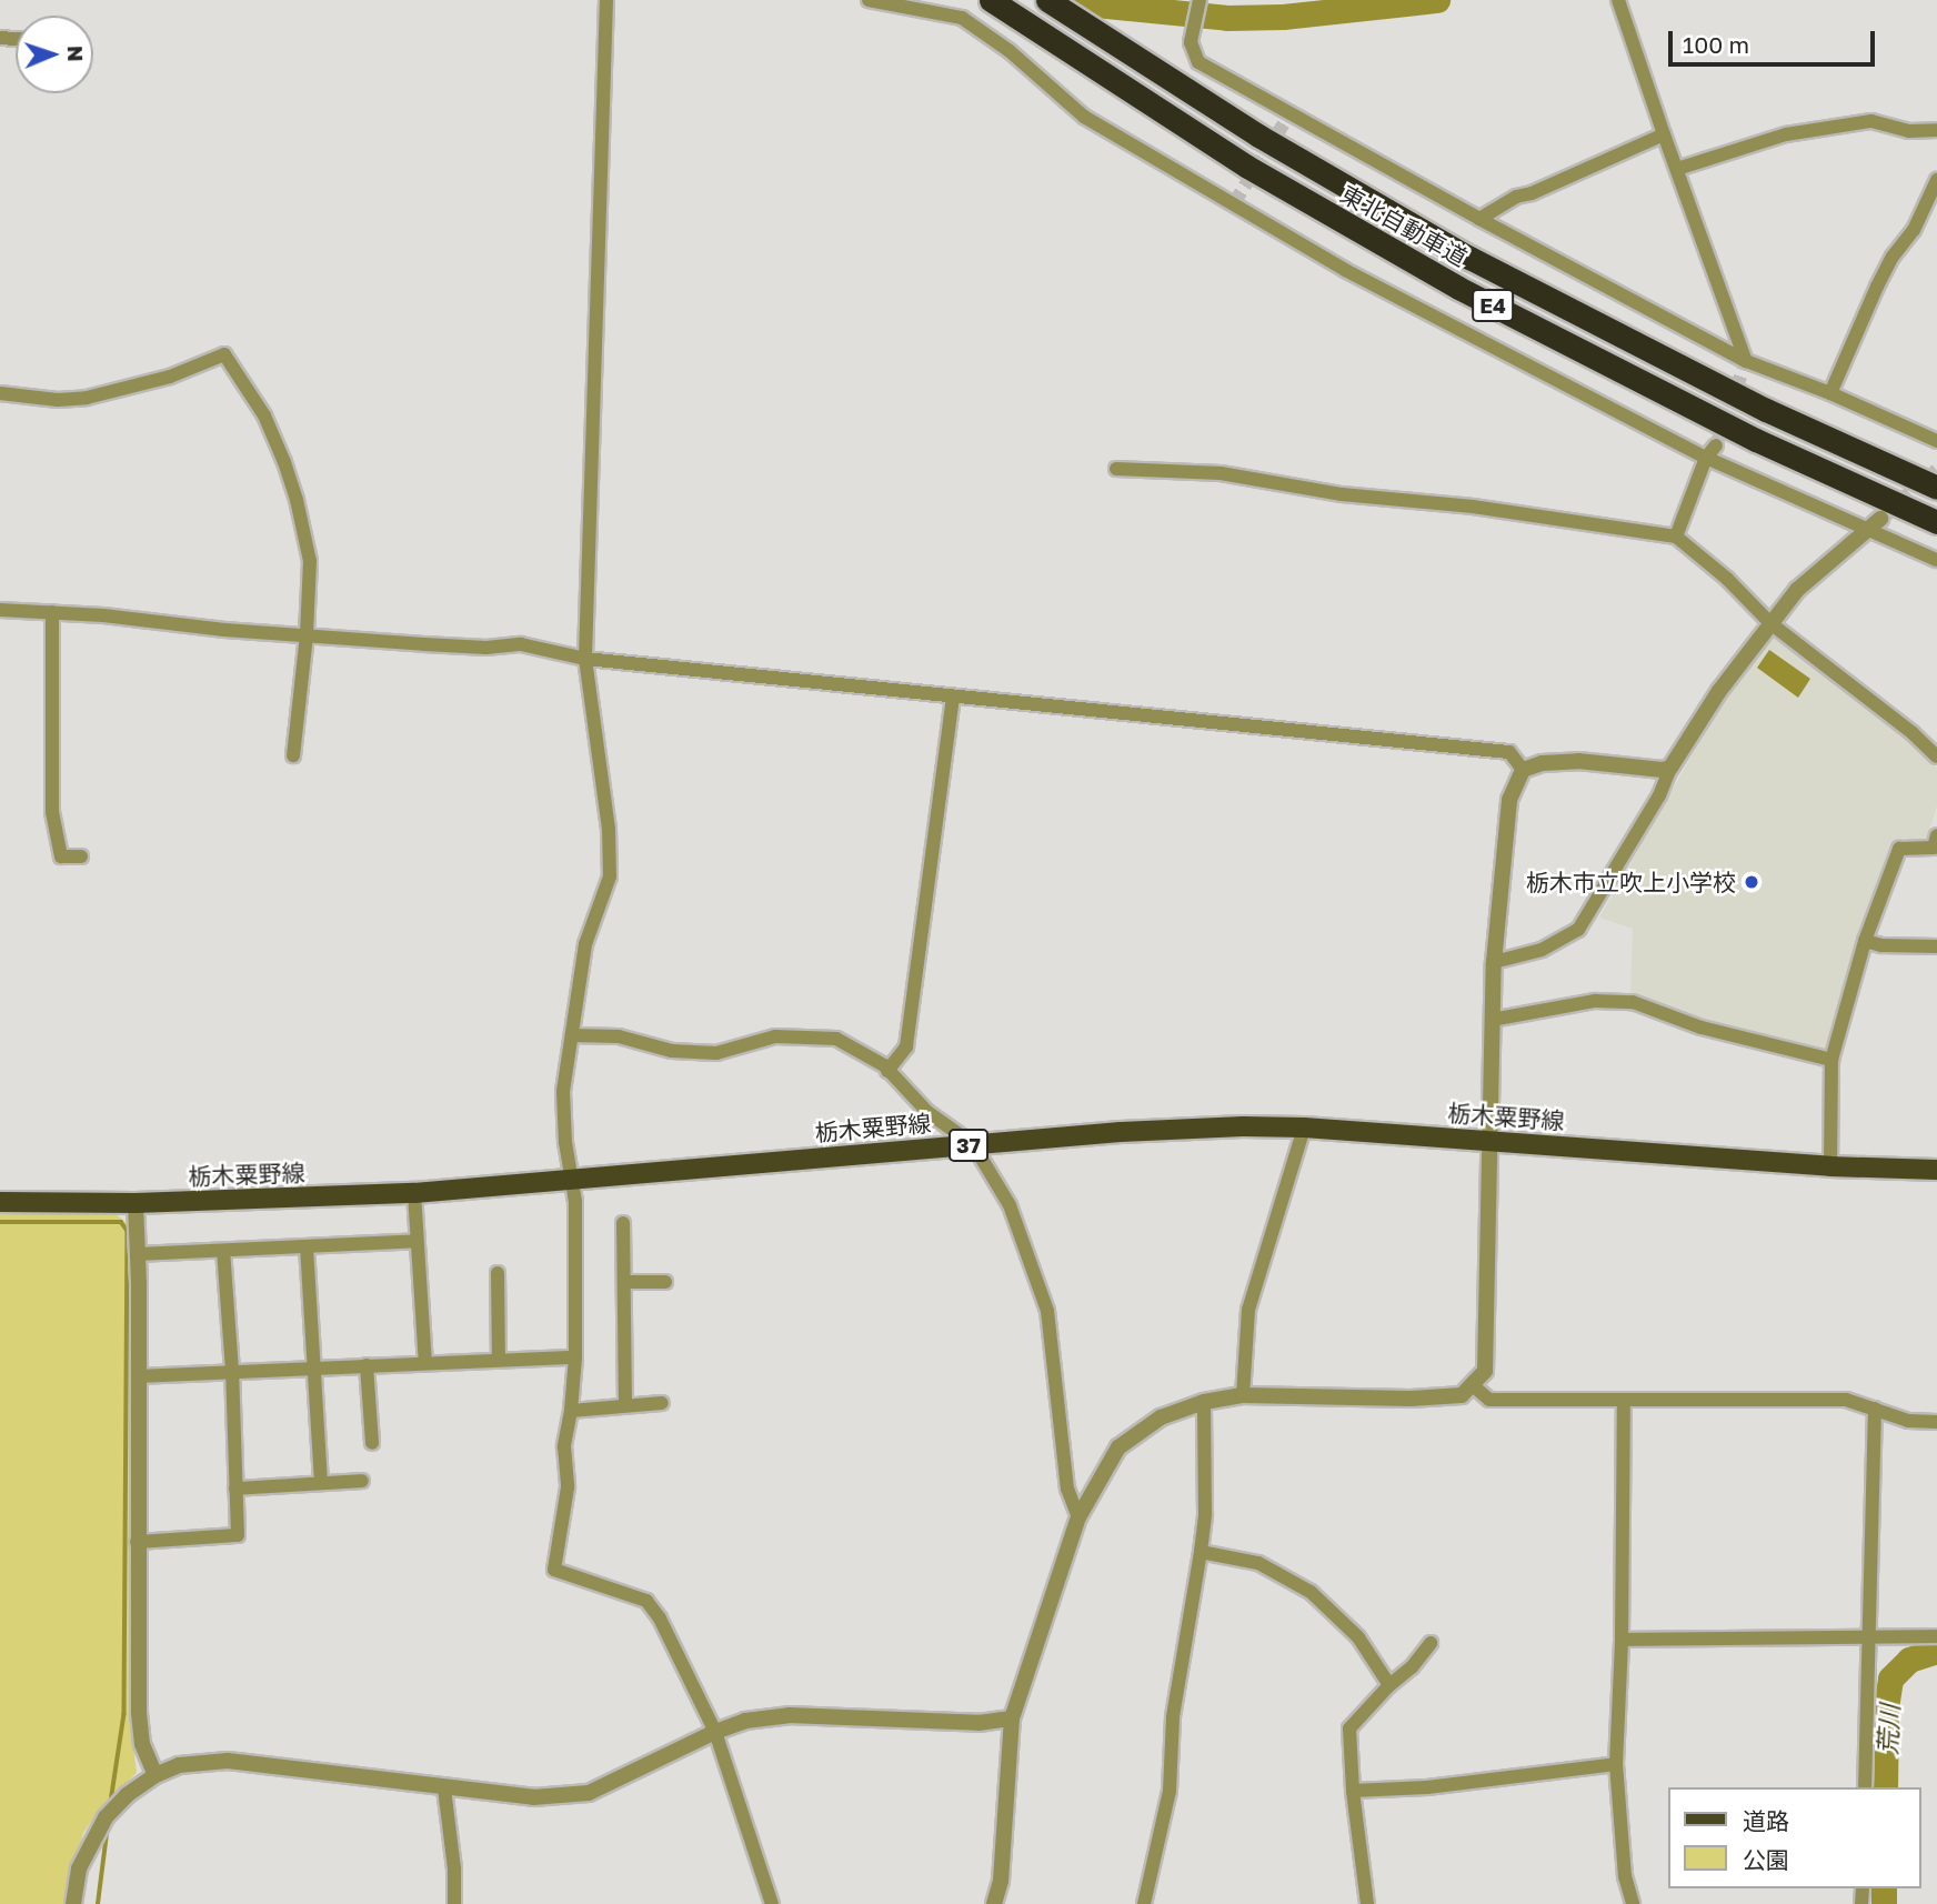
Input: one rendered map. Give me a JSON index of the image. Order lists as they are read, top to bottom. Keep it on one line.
{"streets":{"highway":["東北自動車道","E4"],"main road":["栃木粟野線","37"]},"water":["荒川"],"places":["栃木市立吹上小学校"],"legend":["道路","公園"],"scale_bar":"100 m","north":"right"}
